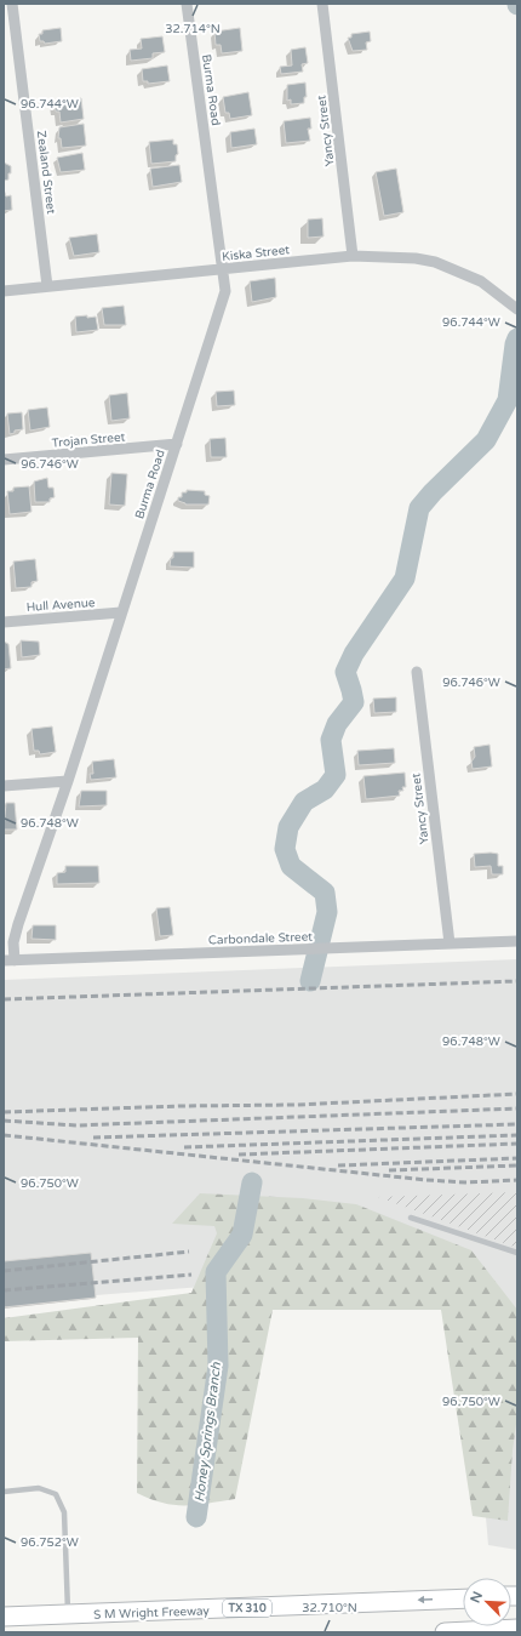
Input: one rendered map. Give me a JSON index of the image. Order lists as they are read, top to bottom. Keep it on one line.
{"streets":{"main road":["TX 310","S M Wright Freeway"],"street":["Burma Road","Yancy Street","Zealand Street","Kiska Street","Trojan Street","Hull Avenue","Carbondale Street"]},"crossings":[["Burma Road","Kiska Street"],["Burma Road","Trojan Street"],["Burma Road","Hull Avenue"],["Burma Road","Carbondale Street"],["Yancy Street","Kiska Street"],["Yancy Street","Carbondale Street"],["Zealand Street","Kiska Street"]],"one_way":["S M Wright Freeway"],"water":["Honey Springs Branch"],"north":"top left","coordinates":["32.714°N","96.744°W","96.746°W","96.748°W","96.750°W","96.752°W","32.710°N"]}
